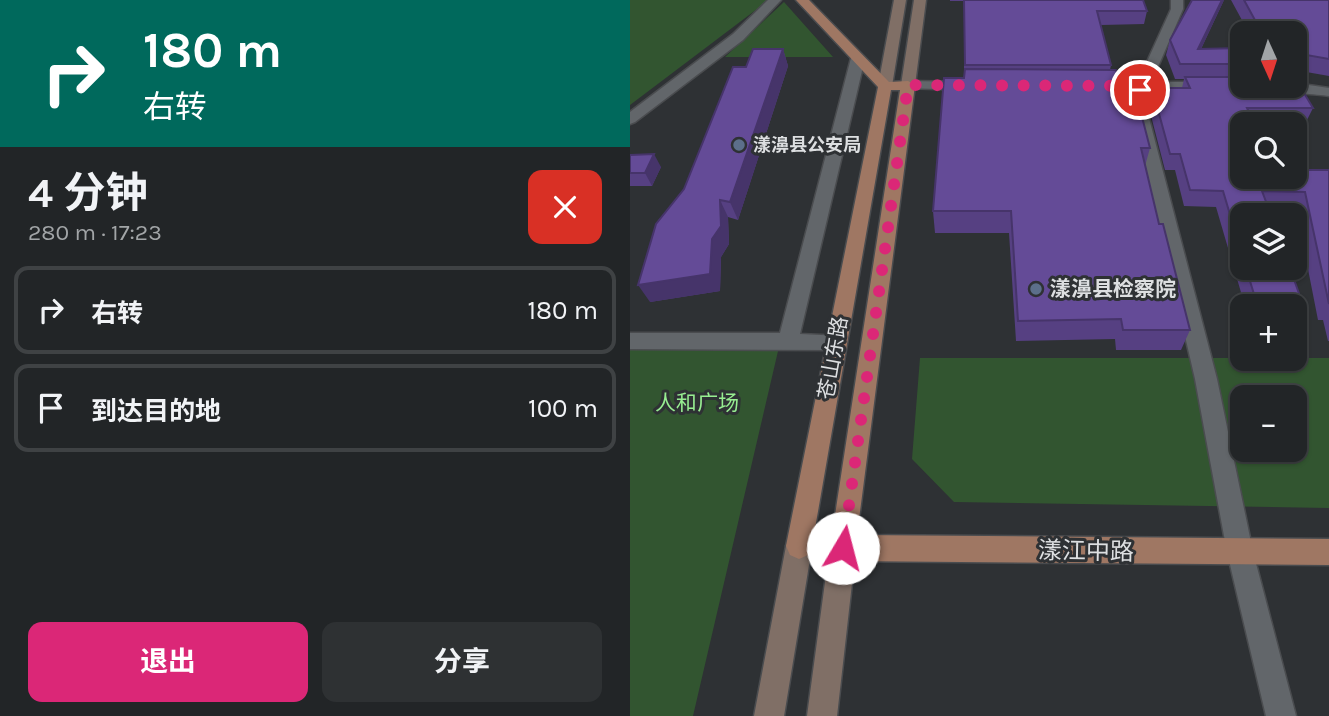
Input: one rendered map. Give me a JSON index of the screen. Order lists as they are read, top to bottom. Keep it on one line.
{"streets":{"main road":["苍山东路","漾江中路"]},"crossings":[["苍山东路","漾江中路"]],"parks":["人和广场"],"places":["漾濞县公安局","漾濞县检察院"],"north":"bottom","page":{"turn":["180 m","右转"],"map_buttons":["+","−"],"heading":["4 分钟","280 m · 17:23"],"list":[{"name":"右转","value":"180 m"},{"name":"到达目的地","value":"100 m"}],"buttons":["退出","分享"]}}
